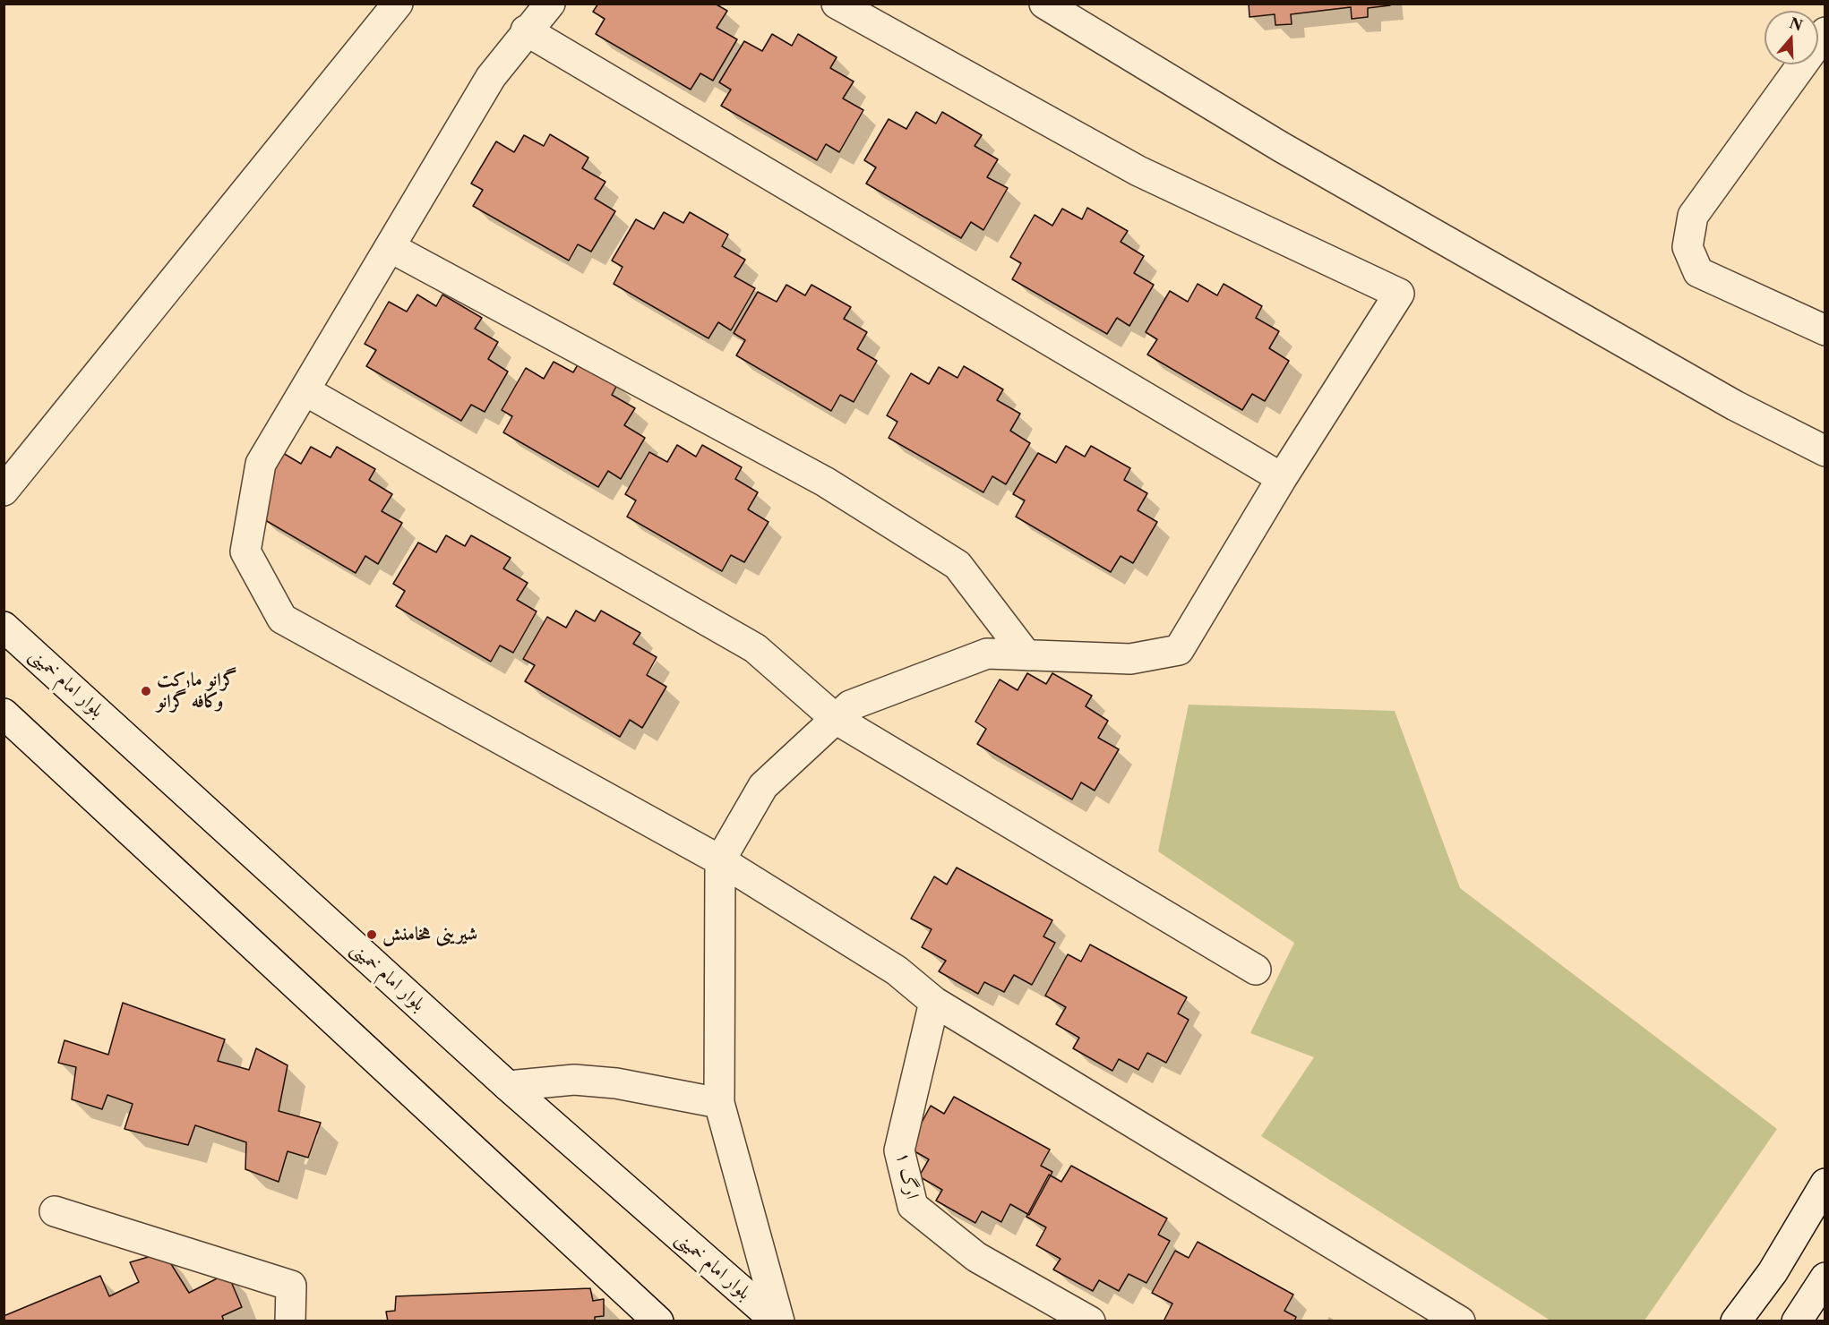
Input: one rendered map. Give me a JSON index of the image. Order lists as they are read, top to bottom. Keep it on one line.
{"streets":{"street":["بلوار امام خمینی","ارگ ۱"]},"places":["گرانو مارکت وکافه گرانو","شیرینی هخامنش"],"north":"top"}
